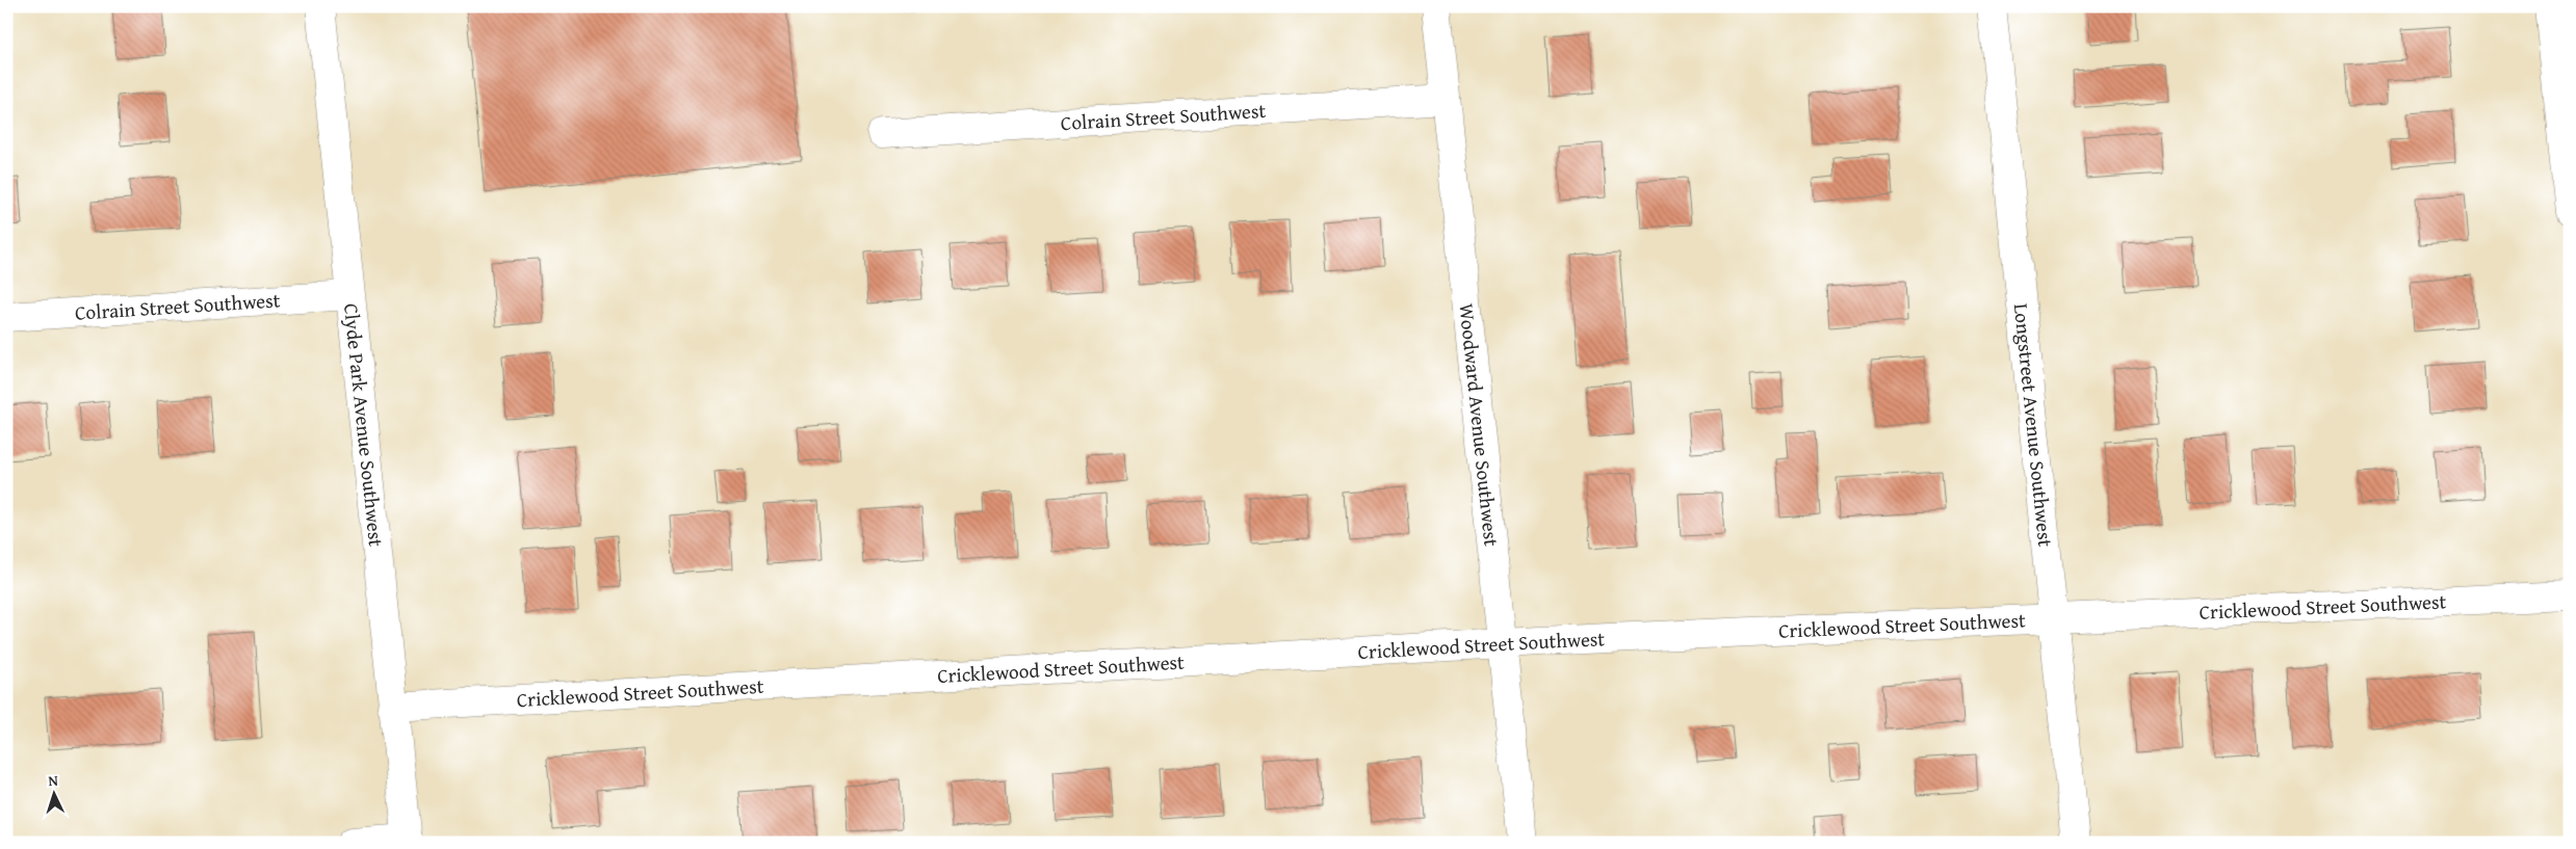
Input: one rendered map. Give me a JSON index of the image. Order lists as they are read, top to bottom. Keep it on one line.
{"streets":{"street":["Colrain Street Southwest","Woodward Avenue Southwest","Longstreet Avenue Southwest","Clyde Park Avenue Southwest","Cricklewood Street Southwest"]},"crossings":[["Colrain Street Southwest","Woodward Avenue Southwest"],["Colrain Street Southwest","Clyde Park Avenue Southwest"],["Woodward Avenue Southwest","Cricklewood Street Southwest"],["Longstreet Avenue Southwest","Cricklewood Street Southwest"],["Clyde Park Avenue Southwest","Cricklewood Street Southwest"]],"north":"top"}
